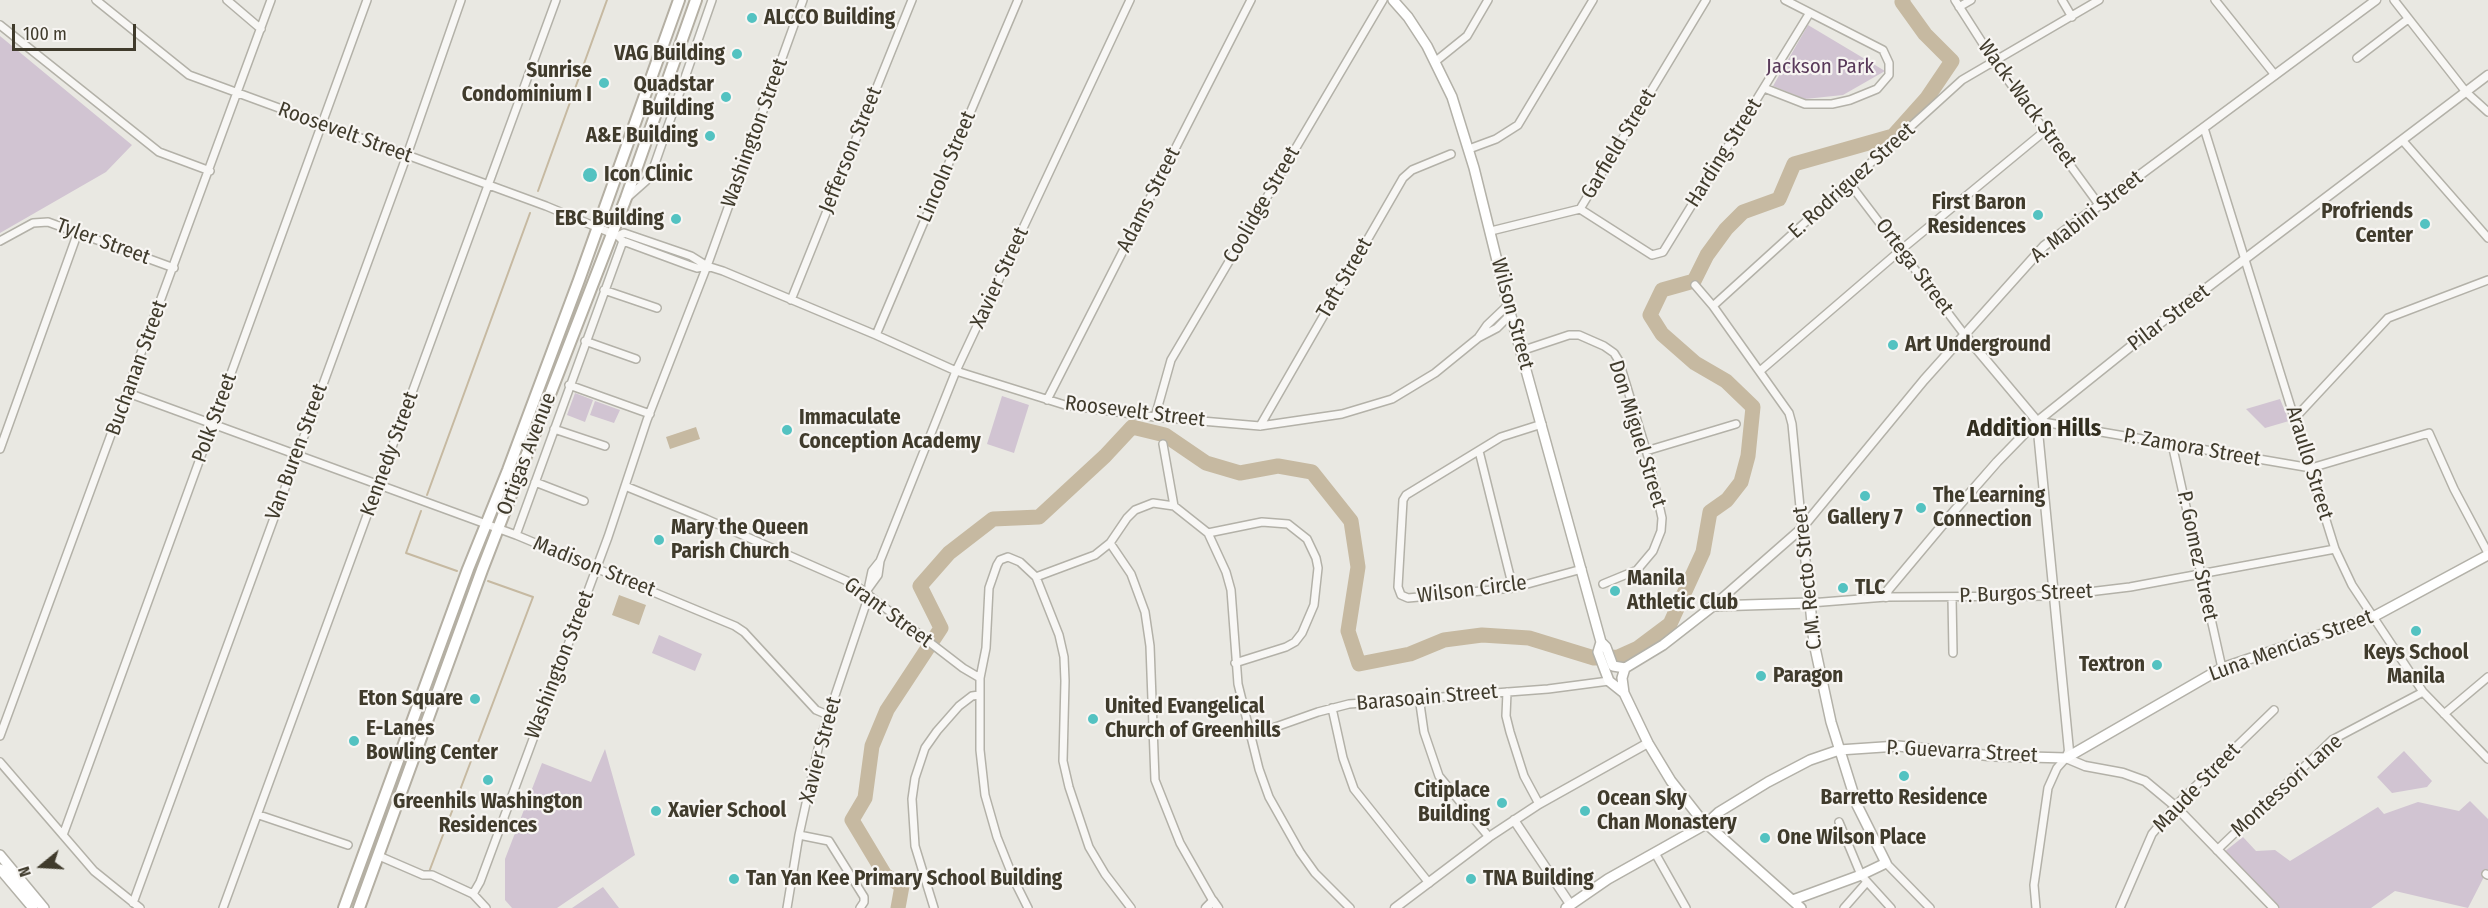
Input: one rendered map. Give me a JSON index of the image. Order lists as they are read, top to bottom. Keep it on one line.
{"streets":{"main road":["A. Mabini Street","Wilson Street","Ortigas Avenue","C.M. Recto Street","P. Burgos Street","Luna Mencias Street","P. Guevarra Street"],"street":["Wack-Wack Street","Roosevelt Street","Washington Street","Garfield Street","Jefferson Street","Harding Street","Lincoln Street","E. Rodriguez Street","Adams Street","Coolidge Street","Tyler Street","Ortega Street","Xavier Street","Taft Street","Pilar Street","Buchanan Street","Polk Street","Don Miguel Street","P. Zamora Street","Van Buren Street","Kennedy Street","Araullo Street","P. Gomez Street","Madison Street","Wilson Circle","Grant Street","Barasoain Street","Montessori Lane","Maude Street"]},"crossings":[["Wack-Wack Street","E. Rodriguez Street"],["Wack-Wack Street","A. Mabini Street"],["Roosevelt Street","Washington Street"],["Roosevelt Street","Jefferson Street"],["Roosevelt Street","Lincoln Street"],["Roosevelt Street","Adams Street"],["Roosevelt Street","Coolidge Street"],["Roosevelt Street","Xavier Street"],["Roosevelt Street","Taft Street"],["Roosevelt Street","Wilson Street"],["Roosevelt Street","Buchanan Street"],["Roosevelt Street","Polk Street"],["Roosevelt Street","Van Buren Street"],["Roosevelt Street","Kennedy Street"],["Roosevelt Street","Ortigas Avenue"],["Washington Street","Madison Street"],["Washington Street","Grant Street"],["Garfield Street","Harding Street"],["Garfield Street","Wilson Street"],["E. Rodriguez Street","Ortega Street"],["E. Rodriguez Street","C.M. Recto Street"],["A. Mabini Street","Ortega Street"],["A. Mabini Street","Wilson Street"],["A. Mabini Street","Araullo Street"],["A. Mabini Street","C.M. Recto Street"],["A. Mabini Street","P. Burgos Street"],["Tyler Street","Buchanan Street"],["Ortega Street","Pilar Street"],["Ortega Street","P. Zamora Street"],["Xavier Street","Madison Street"],["Xavier Street","Grant Street"],["Wilson Street","Don Miguel Street"],["Wilson Street","Wilson Circle"],["Wilson Street","Barasoain Street"],["Wilson Street","P. Guevarra Street"],["Pilar Street","P. Zamora Street"],["Pilar Street","Araullo Street"],["Pilar Street","P. Burgos Street"],["Buchanan Street","Madison Street"],["Polk Street","Madison Street"],["P. Zamora Street","Araullo Street"],["P. Zamora Street","P. Gomez Street"],["Van Buren Street","Madison Street"],["Kennedy Street","Madison Street"],["Ortigas Avenue","Madison Street"],["Araullo Street","P. Burgos Street"],["Araullo Street","Luna Mencias Street"],["Araullo Street","Montessori Lane"],["P. Gomez Street","P. Burgos Street"],["P. Gomez Street","Luna Mencias Street"],["C.M. Recto Street","P. Burgos Street"],["C.M. Recto Street","P. Guevarra Street"],["Luna Mencias Street","P. Guevarra Street"],["P. Guevarra Street","Montessori Lane"],["P. Guevarra Street","Maude Street"]],"districts":["Addition Hills"],"parks":["Jackson Park"],"places":["ALCCO Building","VAG Building","Sunrise Condominium I","Quadstar Building","A&E Building","Icon Clinic","First Baron Residences","EBC Building","Profriends Center","Art Underground","Immaculate Conception Academy","Gallery 7","The Learning Connection","Mary the Queen Parish Church","TLC","Manila Athletic Club","Keys School Manila","Textron","Paragon","Eton Square","United Evangelical Church of Greenhills","E-Lanes Bowling Center","Barretto Residence","Greenhils Washington Residences","Citiplace Building","Xavier School","Ocean Sky Chan Monastery","One Wilson Place","Tan Yan Kee Primary School Building","TNA Building"],"scale_bar":"100 m","north":"left"}
